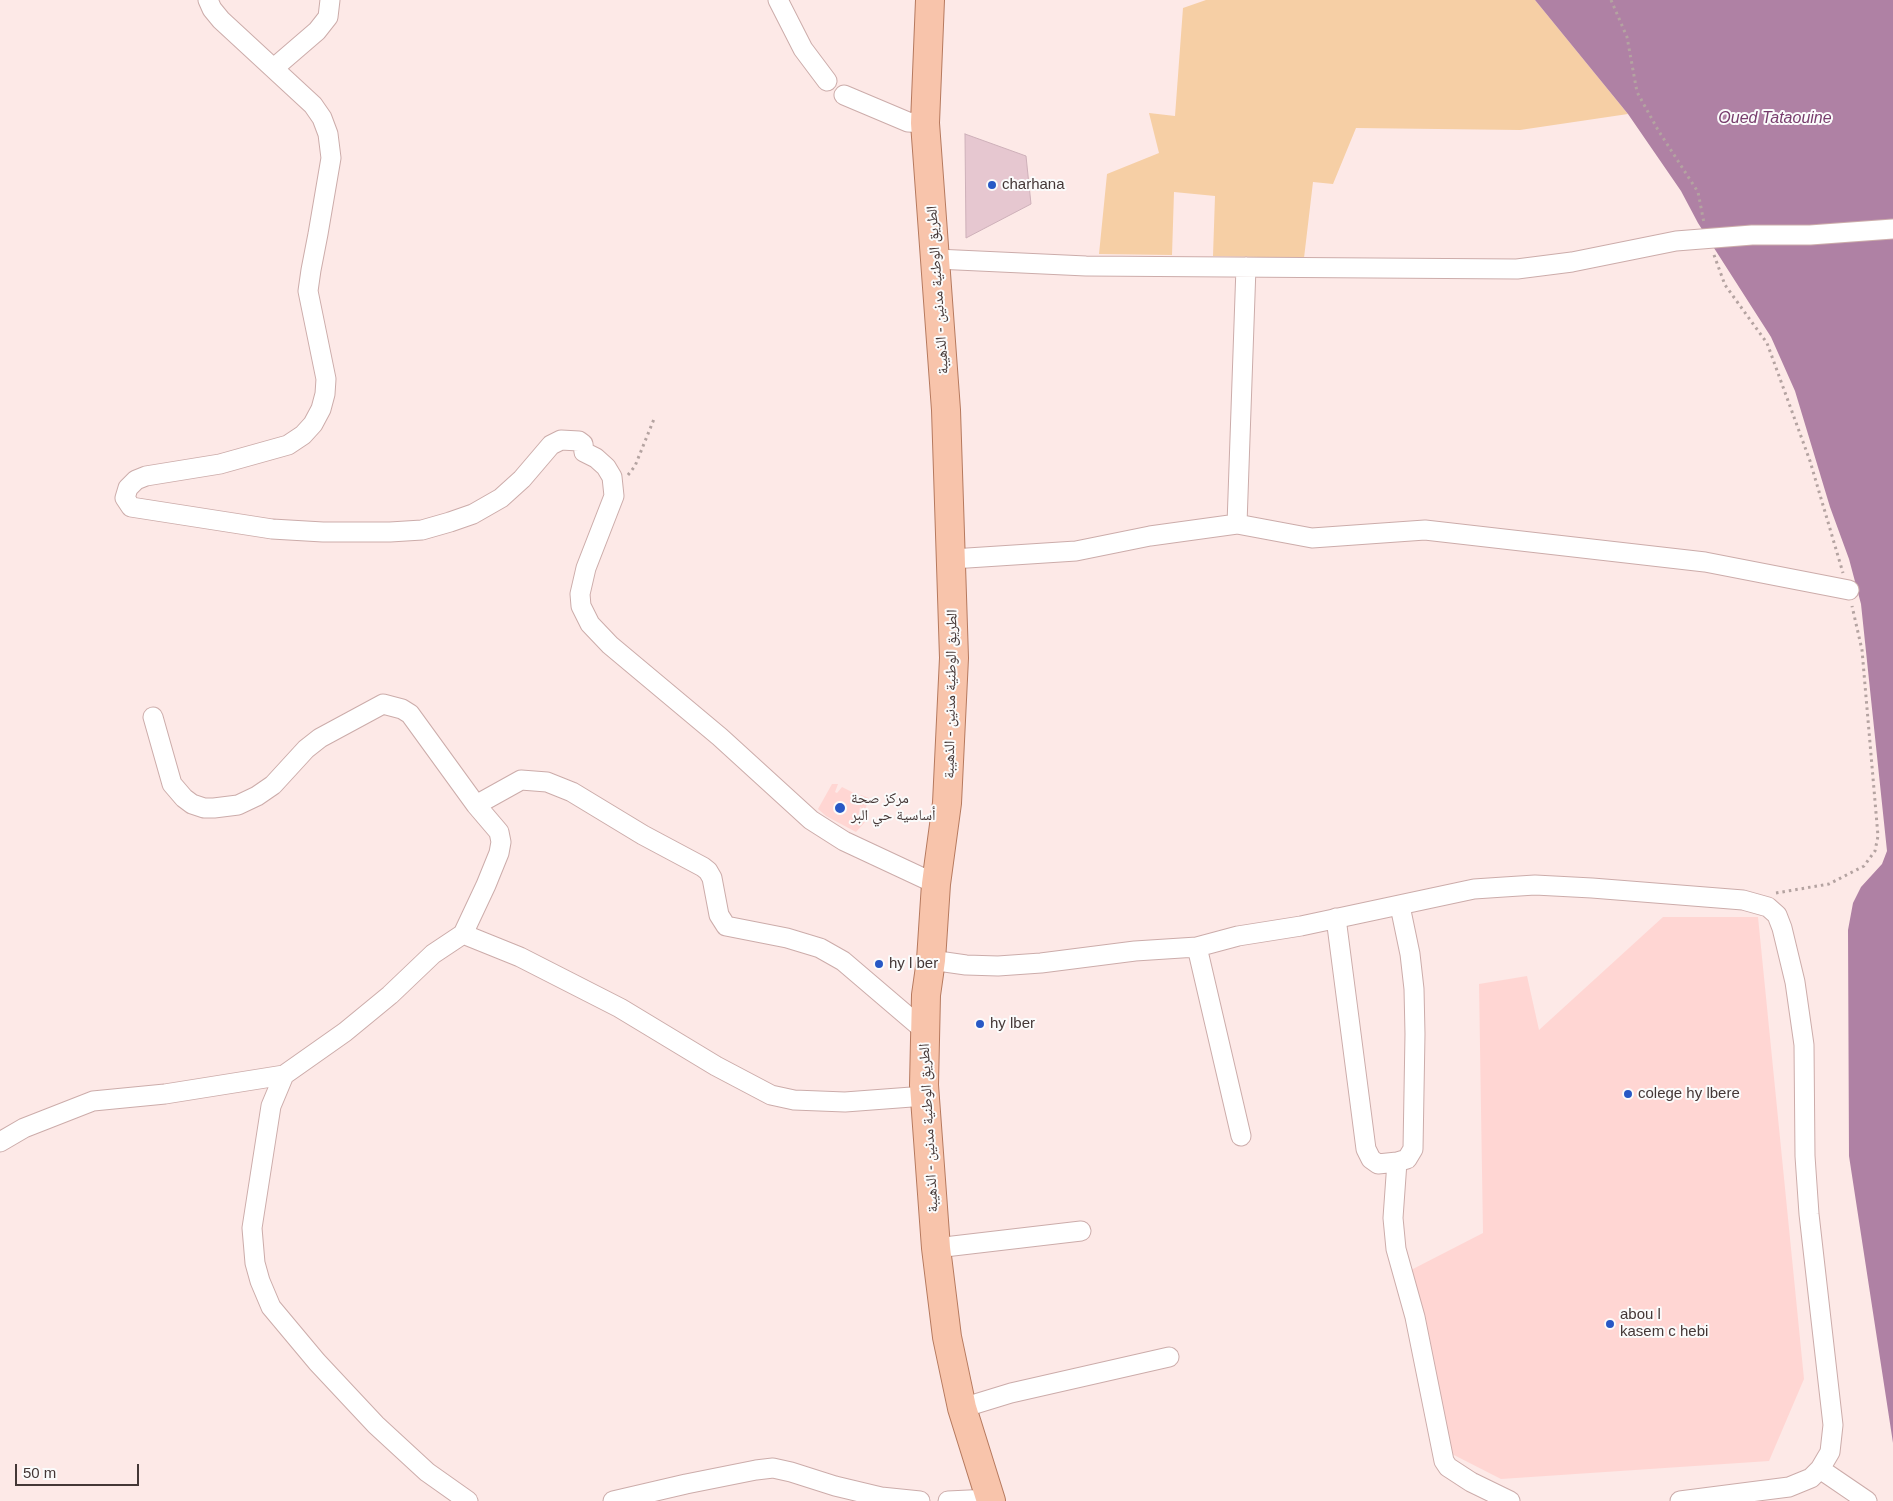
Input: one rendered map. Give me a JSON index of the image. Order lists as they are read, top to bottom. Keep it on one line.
{"streets":{"main road":["الطريق الوطنية مدنين - الذهيبة"]},"water":["Oued Tataouine"],"places":["charhana","مركز صحة أساسية حي البر","hy l ber","hy lber","colege hy lbere","abou l kasem c hebi"],"scale_bar":"50 m"}
